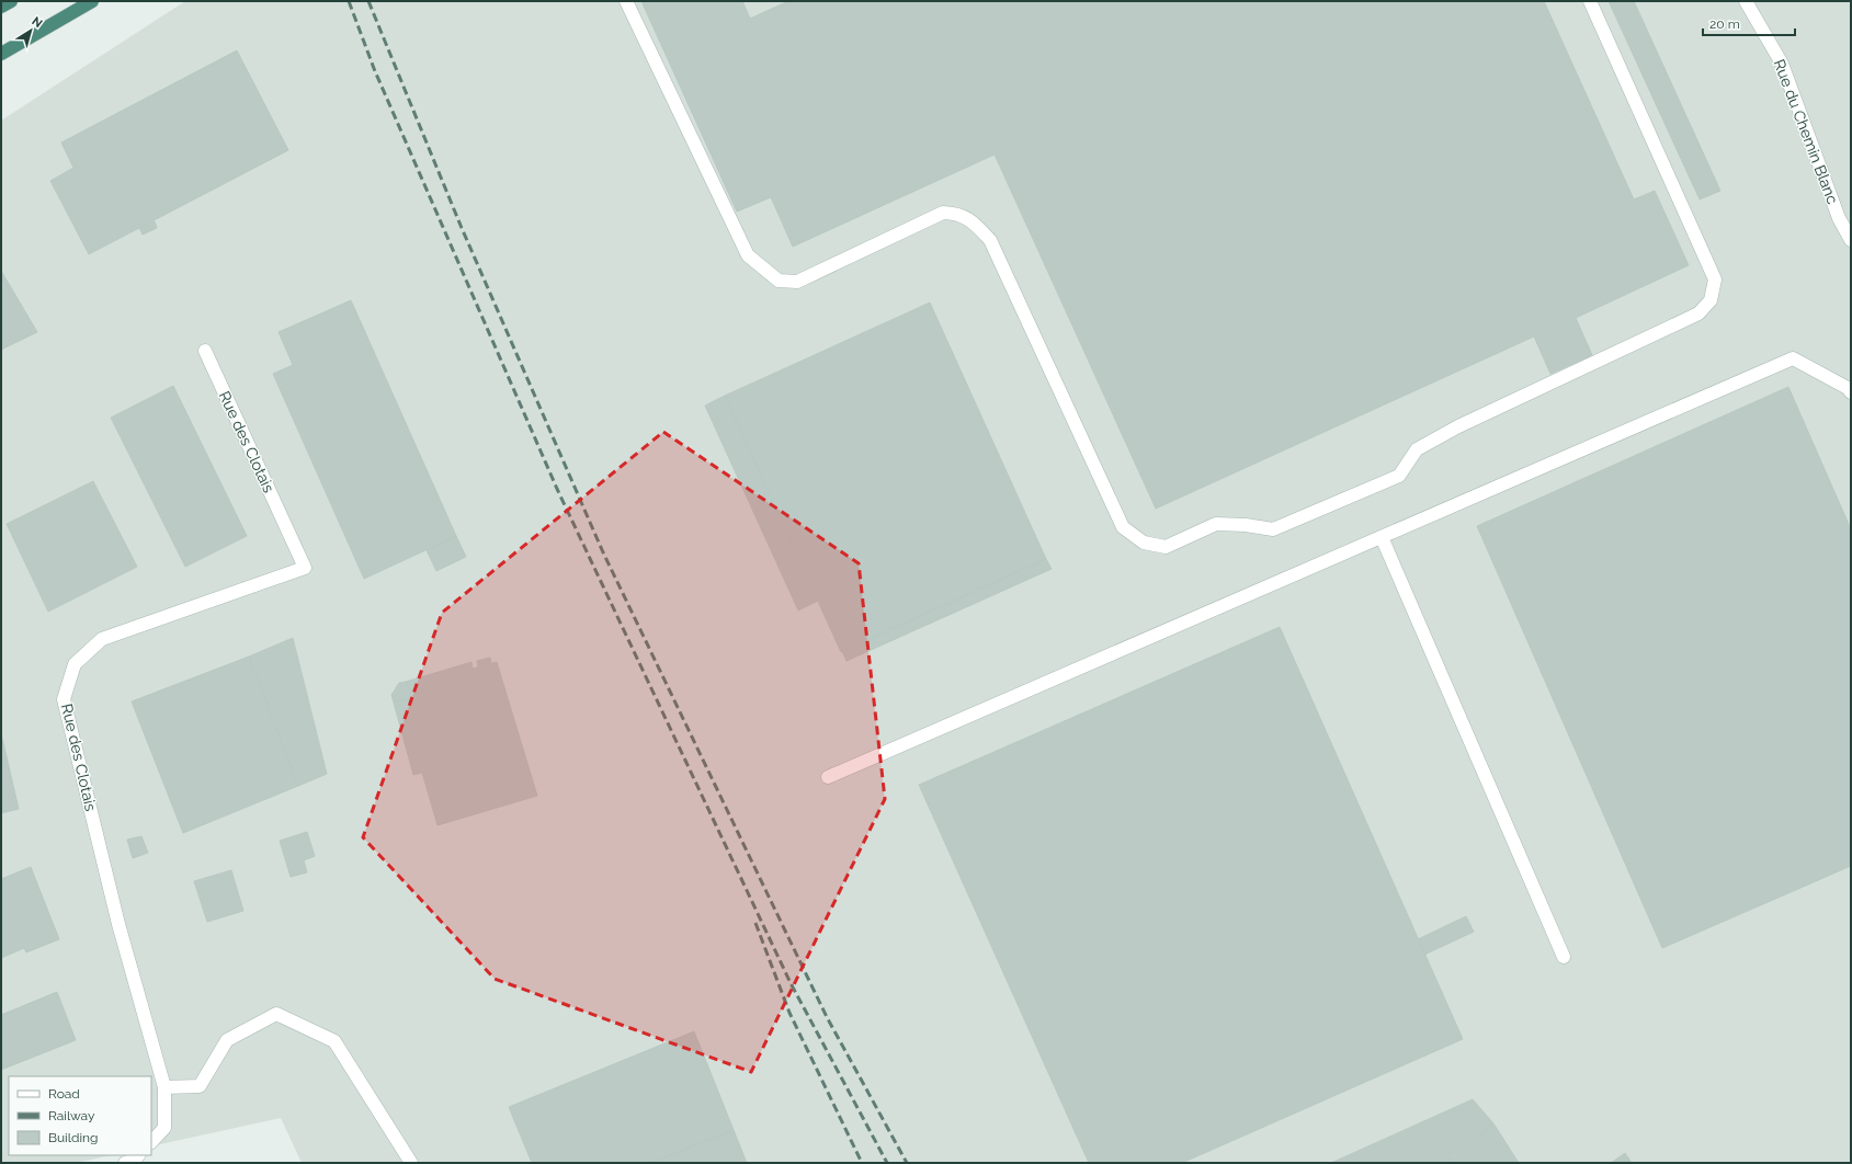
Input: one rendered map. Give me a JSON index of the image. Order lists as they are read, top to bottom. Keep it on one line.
{"streets":{"street":["Rue du Chemin Blanc","Rue des Clotais"]},"legend":["Road","Railway","Building"],"scale_bar":"20 m","north":"top right"}
